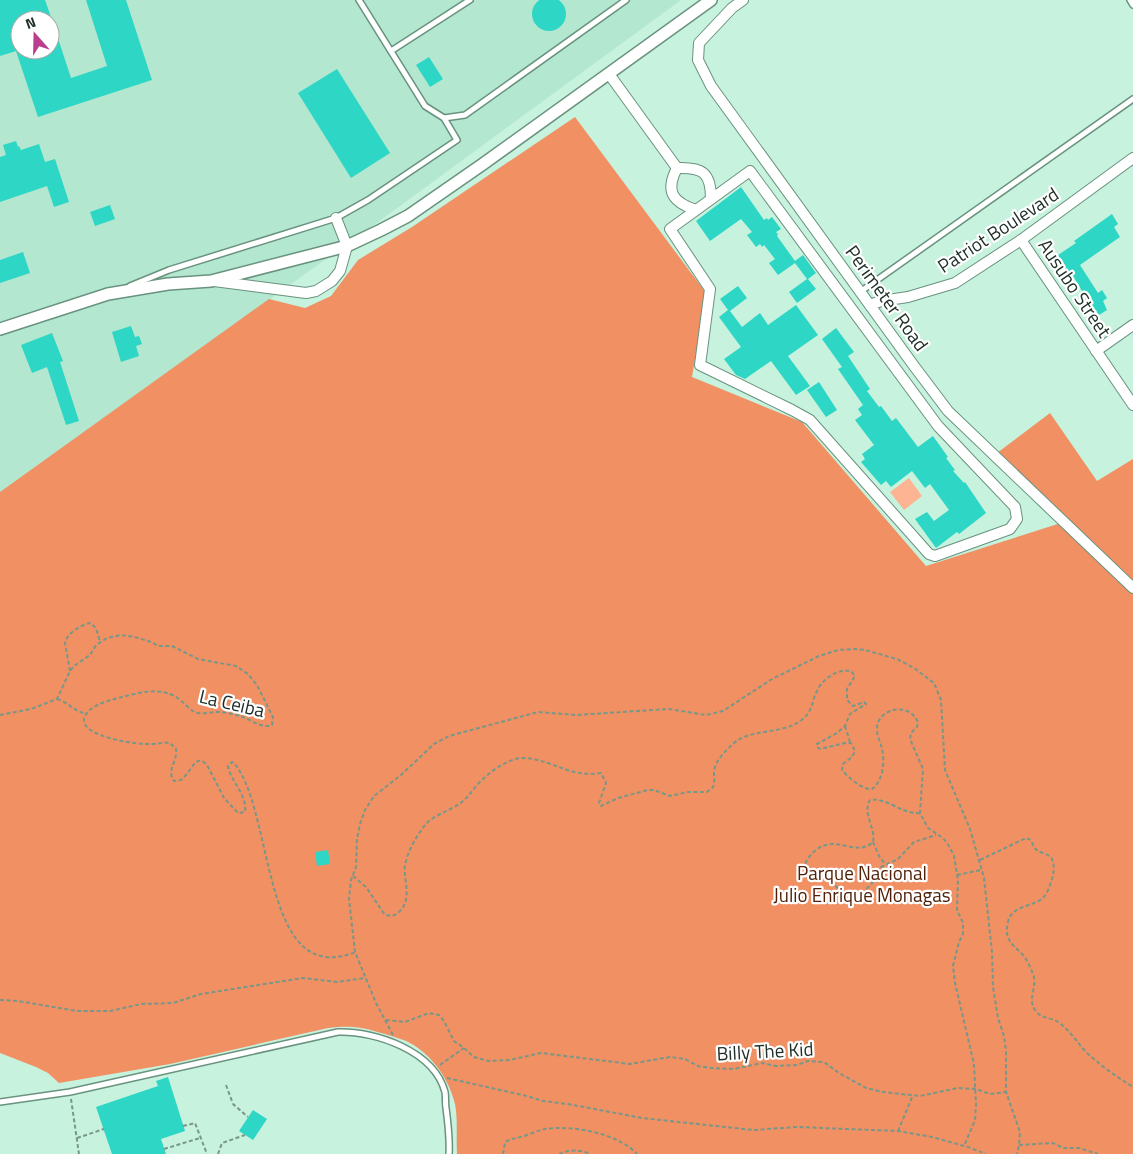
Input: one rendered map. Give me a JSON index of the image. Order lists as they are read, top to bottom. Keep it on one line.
{"streets":{"street":["Patriot Boulevard","Ausubo Street","Perimeter Road"],"path":["La Ceiba","Billy The Kid"]},"crossings":[["Patriot Boulevard","Ausubo Street"],["Patriot Boulevard","Perimeter Road"]],"parks":["Parque Nacional Julio Enrique Monagas"],"north":"top"}
